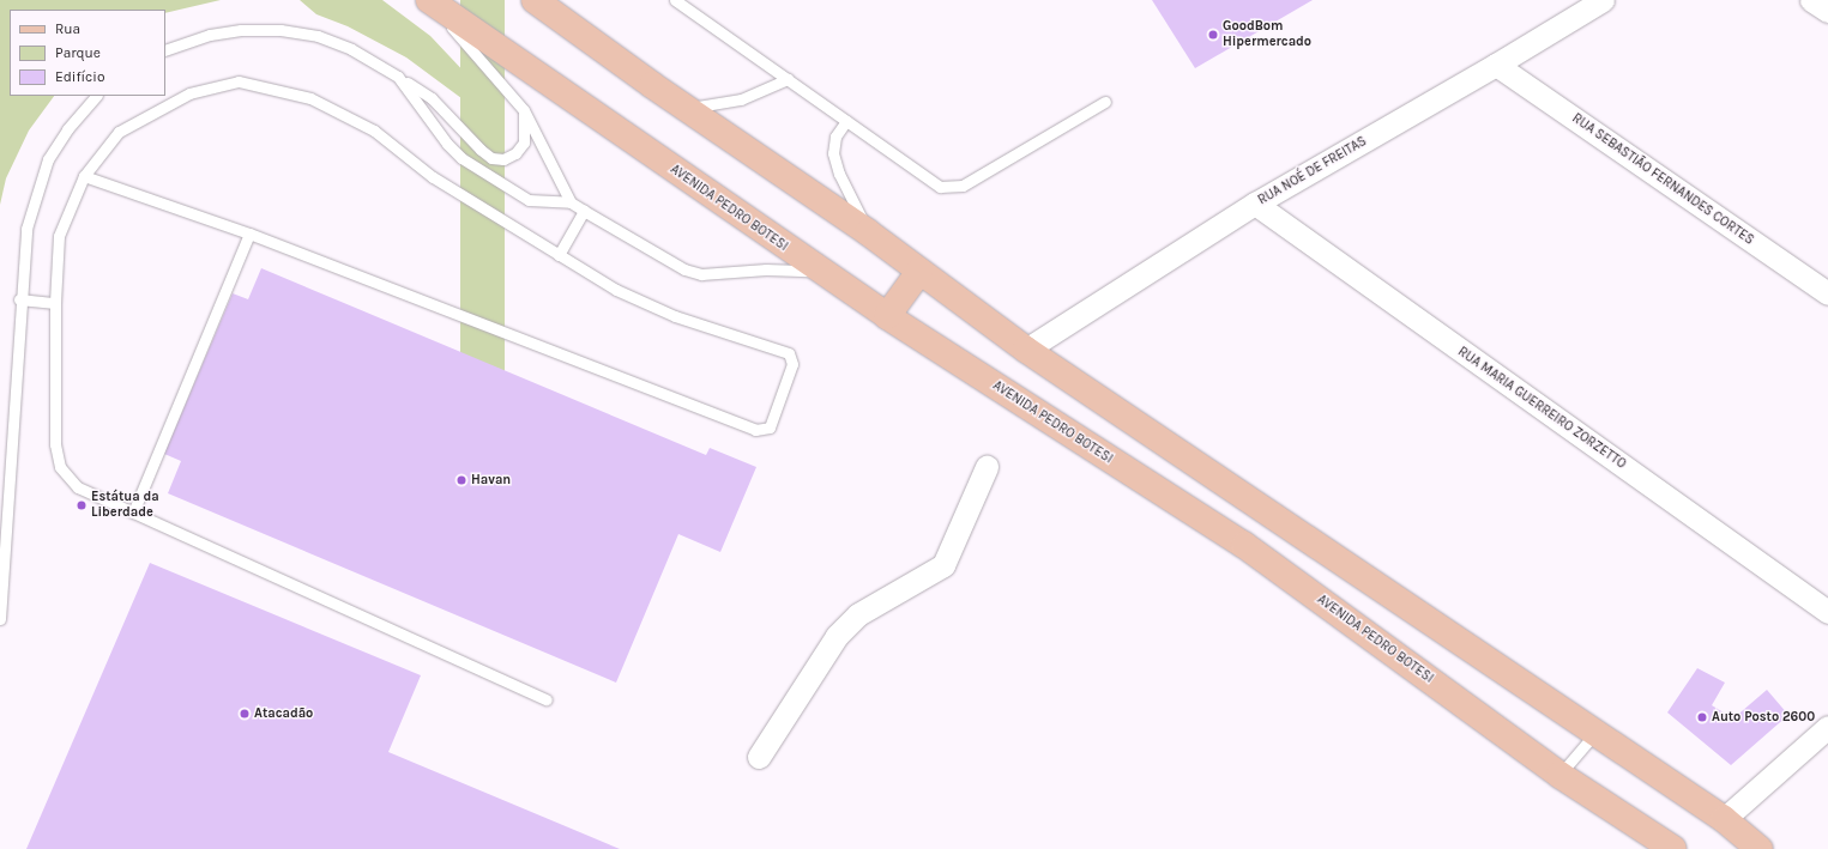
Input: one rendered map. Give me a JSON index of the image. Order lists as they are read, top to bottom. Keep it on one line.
{"streets":{"main road":["AVENIDA PEDRO BOTESI"],"street":["RUA NOÉ DE FREITAS","RUA SEBASTIÃO FERNANDES CORTES","RUA MARIA GUERREIRO ZORZETTO"]},"crossings":[["RUA NOÉ DE FREITAS","RUA SEBASTIÃO FERNANDES CORTES"],["RUA NOÉ DE FREITAS","RUA MARIA GUERREIRO ZORZETTO"]],"places":["GoodBom Hipermercado","Havan","Estátua da Liberdade","Atacadão","Auto Posto 2600"],"legend":["Rua","Parque","Edifício"]}
